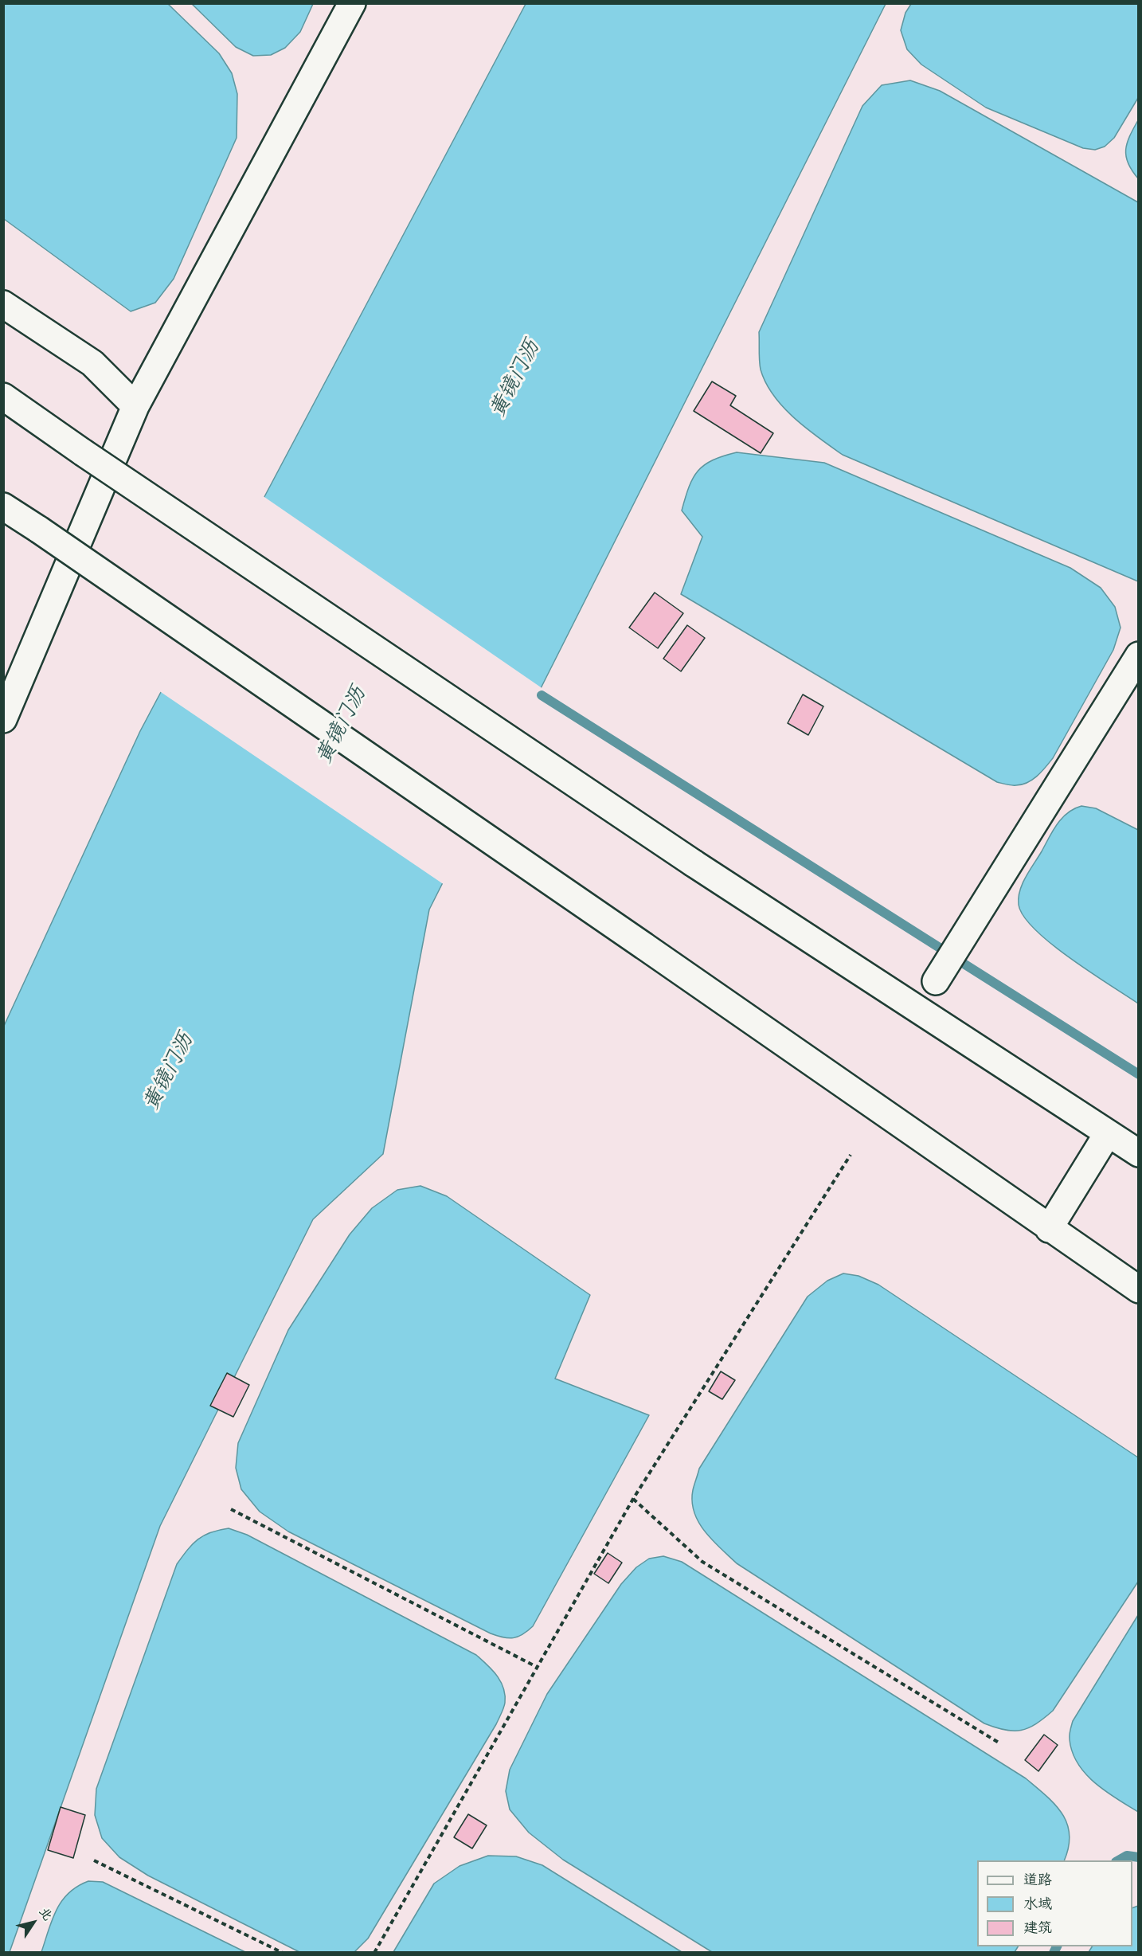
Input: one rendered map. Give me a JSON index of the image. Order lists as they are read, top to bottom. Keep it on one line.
{"water":["黄镜门沥"],"legend":["道路","水域","建筑"],"north":"top right"}
